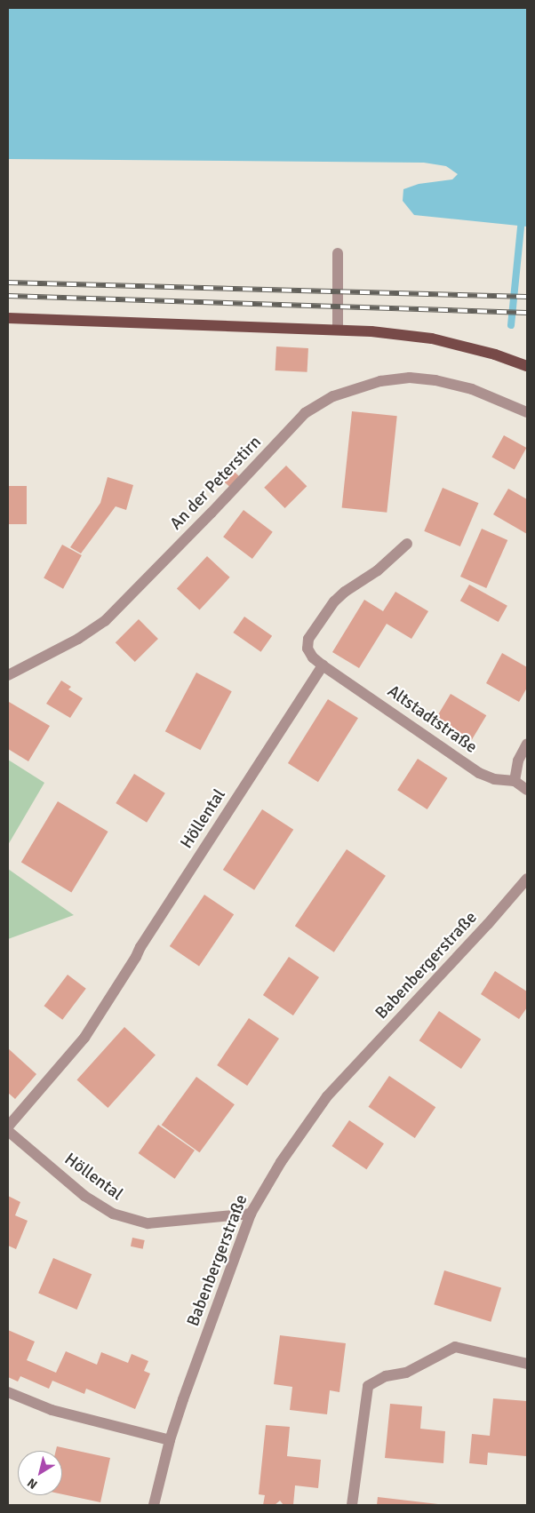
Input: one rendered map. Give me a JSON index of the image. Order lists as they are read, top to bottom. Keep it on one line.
{"streets":{"street":["An der Peterstirn","Altstadtstraße","Höllental","Babenbergerstraße"]},"crossings":[["Altstadtstraße","Höllental"],["Höllental","Babenbergerstraße"]],"north":"bottom left"}
